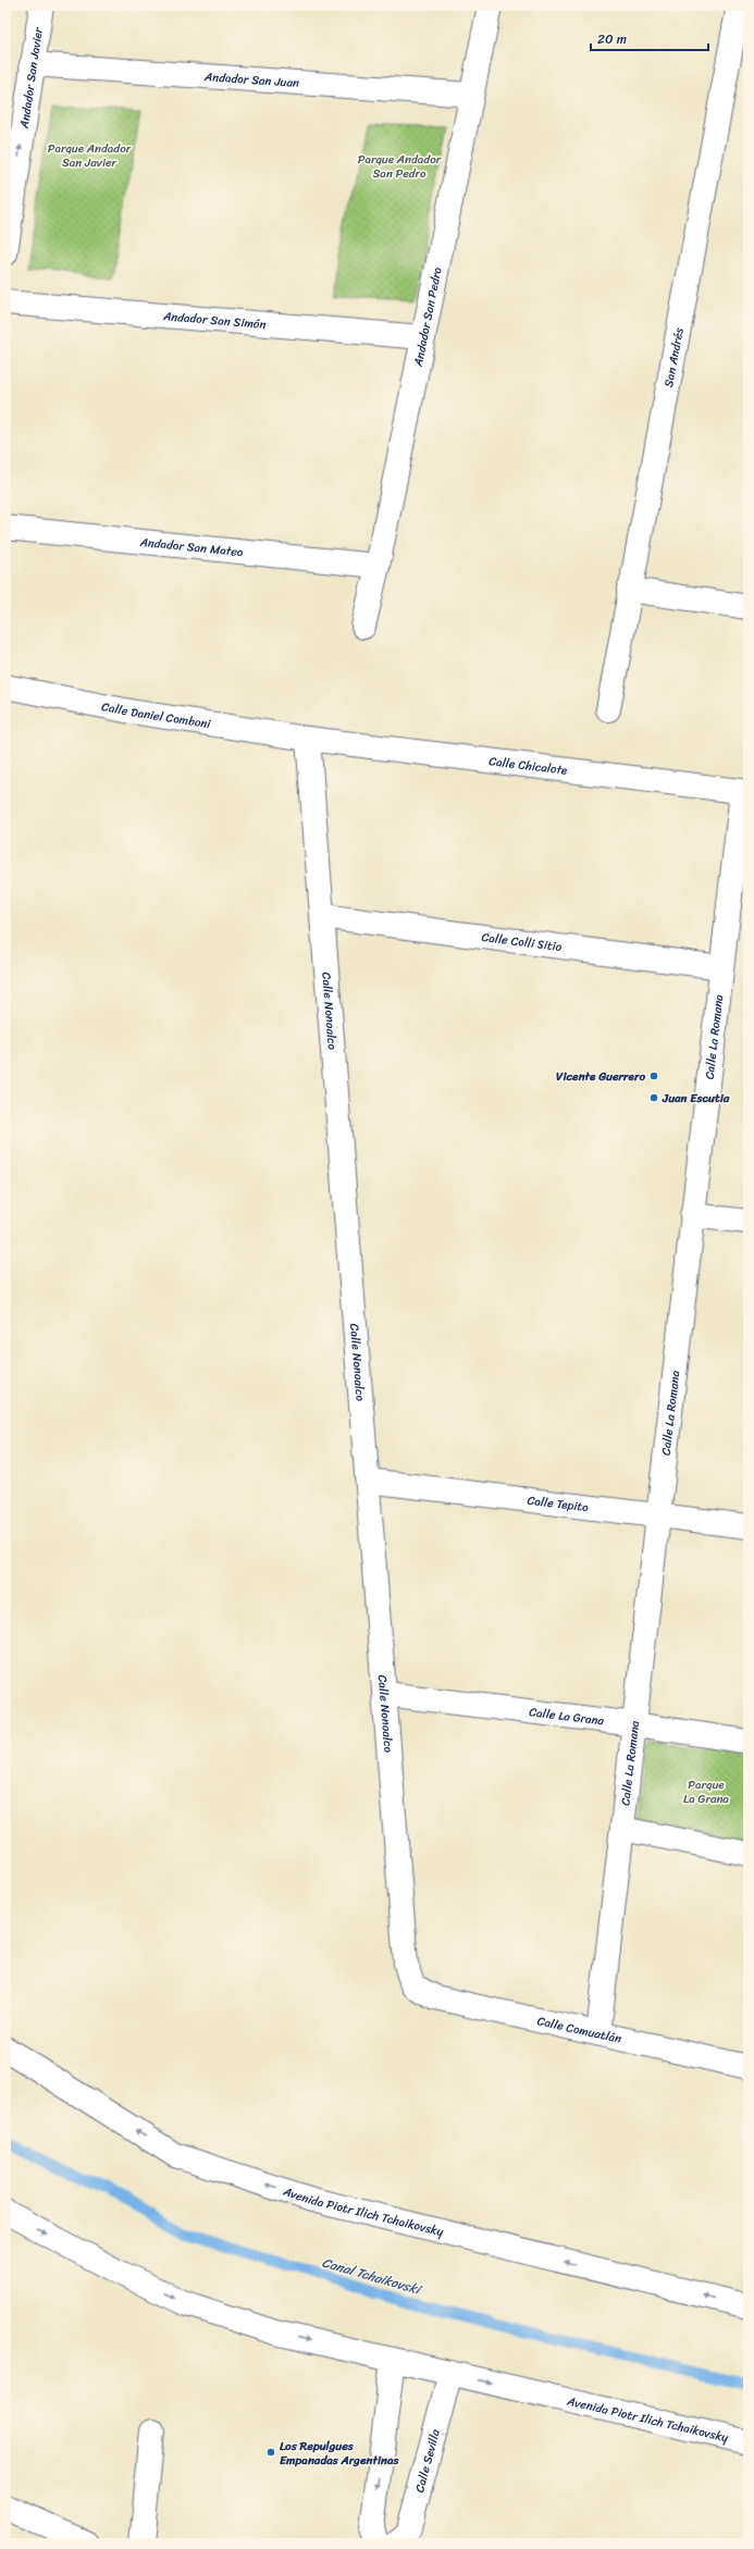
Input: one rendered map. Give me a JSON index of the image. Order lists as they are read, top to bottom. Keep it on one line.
{"streets":{"street":["Andador San Javier","Andador San Juan","Andador San Pedro","Andador San Simón","San Andrés","Andador San Mateo","Calle Daniel Comboni","Calle Chicalote","Calle Colli Sitio","Calle Nonoalco","Calle La Romana","Calle Tepito","Calle La Grana","Calle Comuatlán","Avenida Piotr Ilich Tchaikovsky","Calle Sevilla"]},"crossings":[["Andador San Javier","Andador San Juan"],["Andador San Juan","Andador San Pedro"],["Andador San Pedro","Andador San Simón"],["Andador San Pedro","Andador San Mateo"],["Calle Daniel Comboni","Calle Chicalote"],["Calle Daniel Comboni","Calle Nonoalco"],["Calle Chicalote","Calle Nonoalco"],["Calle Chicalote","Calle La Romana"],["Calle Colli Sitio","Calle Nonoalco"],["Calle Colli Sitio","Calle La Romana"],["Calle Nonoalco","Calle Tepito"],["Calle Nonoalco","Calle La Grana"],["Calle Nonoalco","Calle Comuatlán"],["Calle La Romana","Calle Tepito"],["Calle La Romana","Calle La Grana"],["Calle La Romana","Calle Comuatlán"],["Avenida Piotr Ilich Tchaikovsky","Calle Sevilla"]],"one_way":["Andador San Javier"],"water":["Canal Tchaikovski"],"parks":["Parque Andador San Javier","Parque Andador San Pedro","Parque La Grana"],"places":["Vicente Guerrero","Juan Escutia","Los Repulgues Empanadas Argentinas"],"scale_bar":"20 m"}
